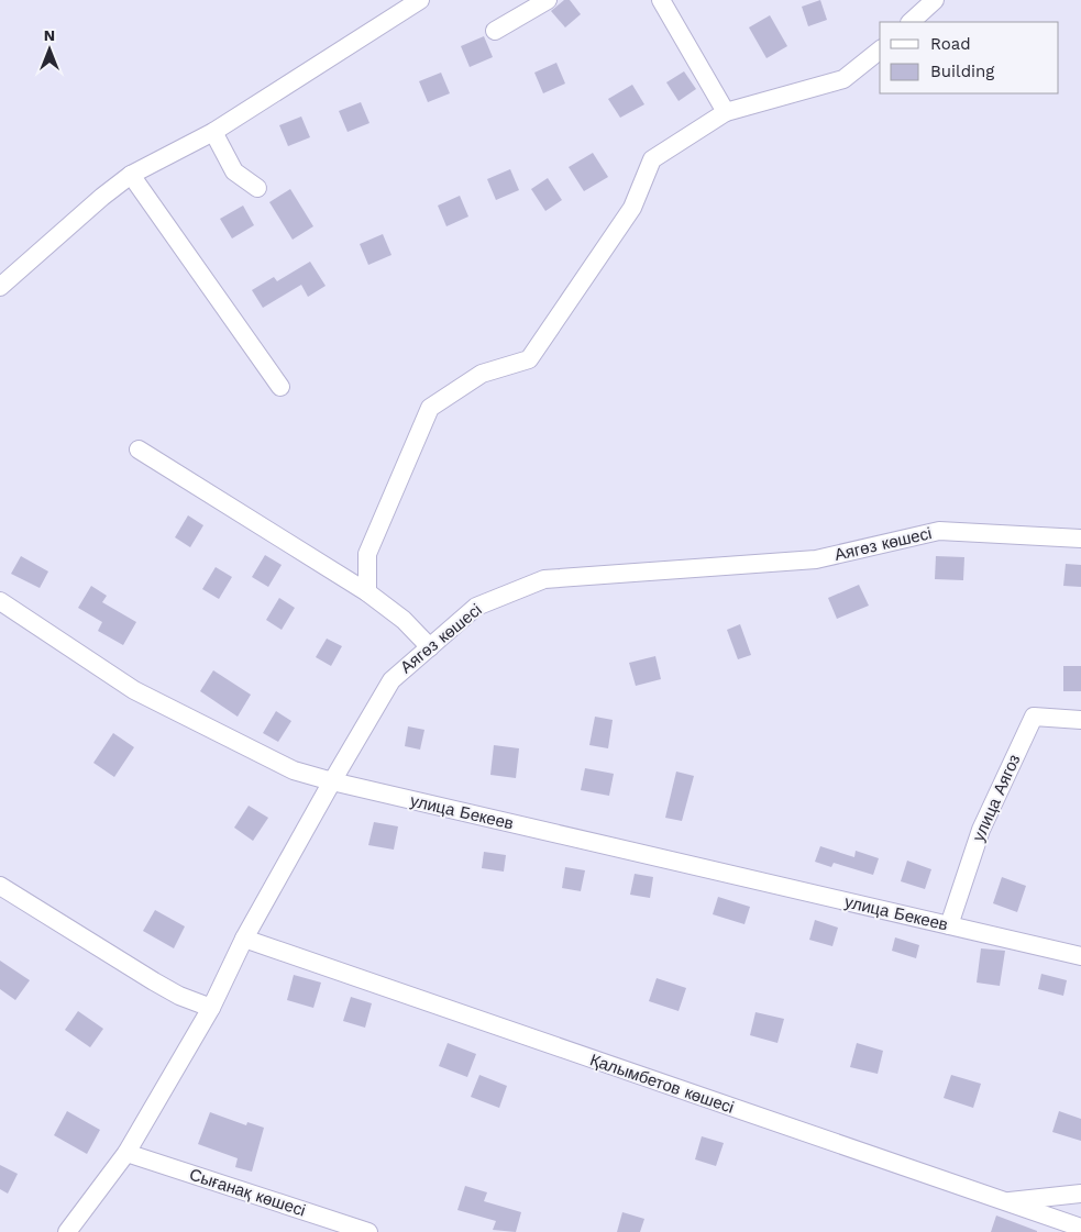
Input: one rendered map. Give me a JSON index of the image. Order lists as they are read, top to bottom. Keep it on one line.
{"streets":{"street":["Аягөз көшесі","улица Аягоз","улица Бекеев","Қалымбетов көшесі","Сығанақ көшесі"]},"crossings":[["Аягөз көшесі","улица Бекеев"],["улица Аягоз","улица Бекеев"]],"legend":["Road","Building"],"north":"top"}
